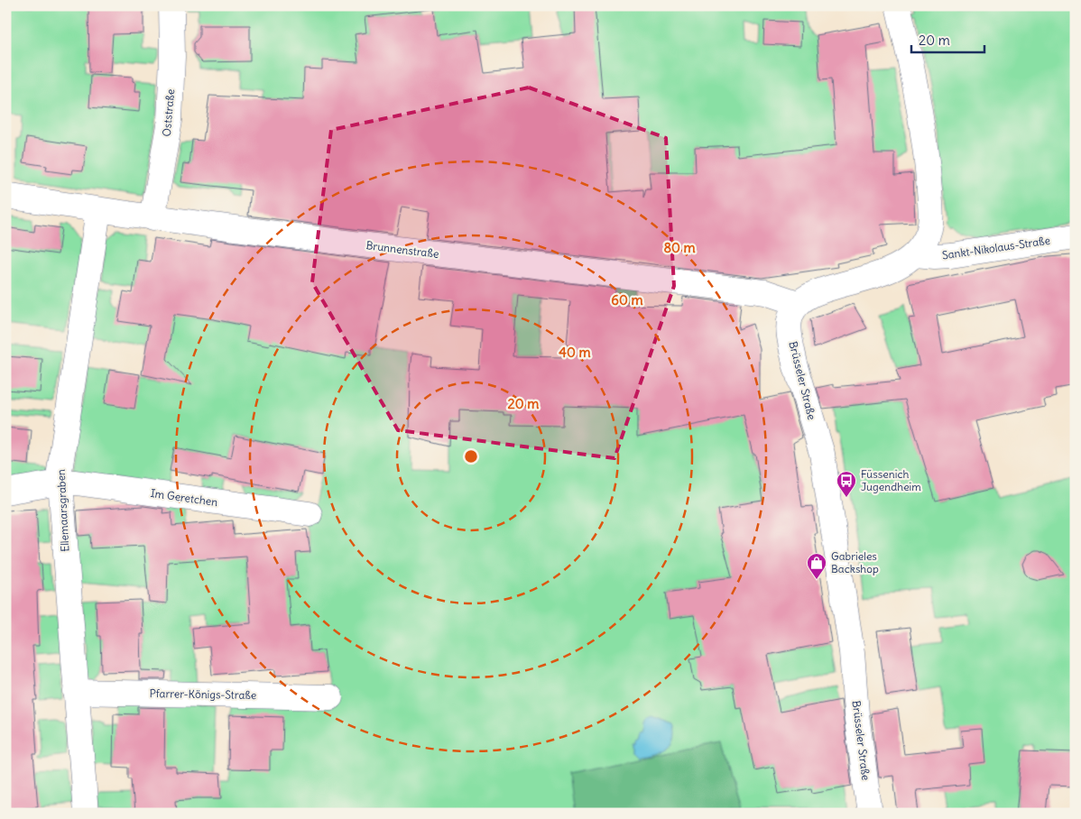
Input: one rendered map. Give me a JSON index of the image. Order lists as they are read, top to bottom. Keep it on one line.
{"streets":{"street":["Oststraße","Sankt-Nikolaus-Straße","Brunnenstraße","Brüsseler Straße","Im Geretchen","Ellemaarsgraben","Pfarrer-Königs-Straße"]},"crossings":[["Oststraße","Brunnenstraße"],["Brunnenstraße","Brüsseler Straße"],["Brunnenstraße","Ellemaarsgraben"],["Im Geretchen","Ellemaarsgraben"],["Ellemaarsgraben","Pfarrer-Königs-Straße"]],"places":{"bus stop":["Füssenich Jugendheim"],"shop":["Gabrieles Backshop"]},"scale_bar":"20 m","rings":["80 m","60 m","40 m","20 m"]}
